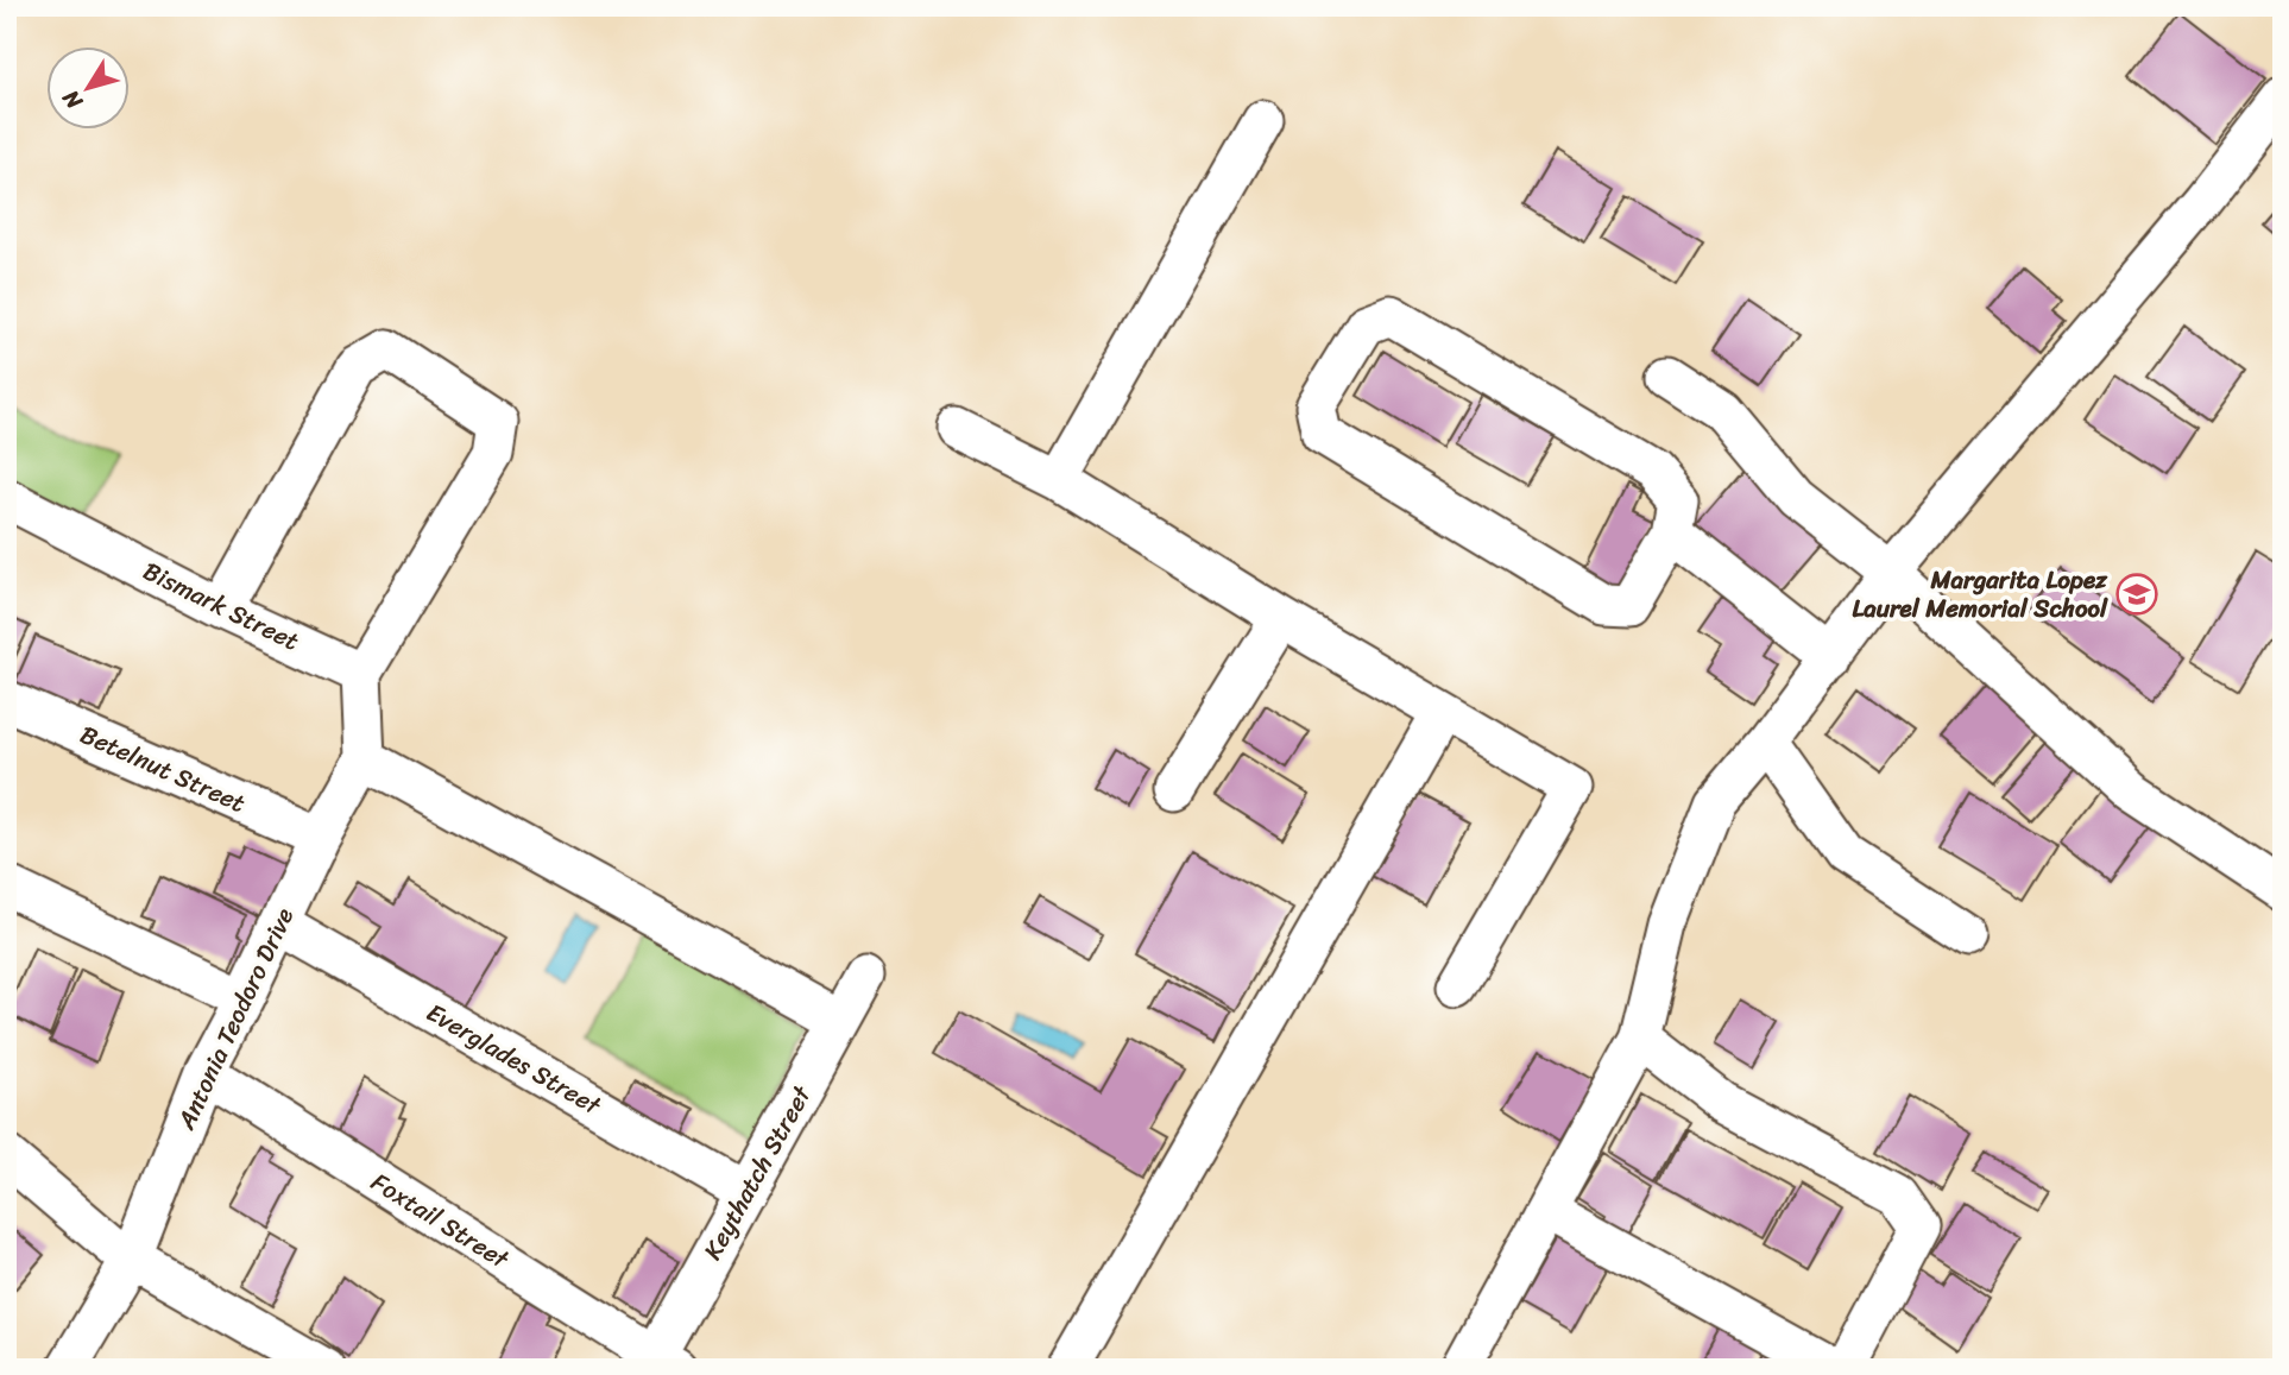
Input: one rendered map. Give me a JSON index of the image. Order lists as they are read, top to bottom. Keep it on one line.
{"streets":{"street":["Bismark Street","Betelnut Street","Antonia Teodoro Drive","Everglades Street","Keythatch Street","Foxtail Street"]},"crossings":[["Betelnut Street","Antonia Teodoro Drive"],["Antonia Teodoro Drive","Everglades Street"],["Antonia Teodoro Drive","Foxtail Street"],["Everglades Street","Keythatch Street"],["Keythatch Street","Foxtail Street"]],"places":{"school or university":["Margarita Lopez Laurel Memorial School"]},"north":"bottom left"}
